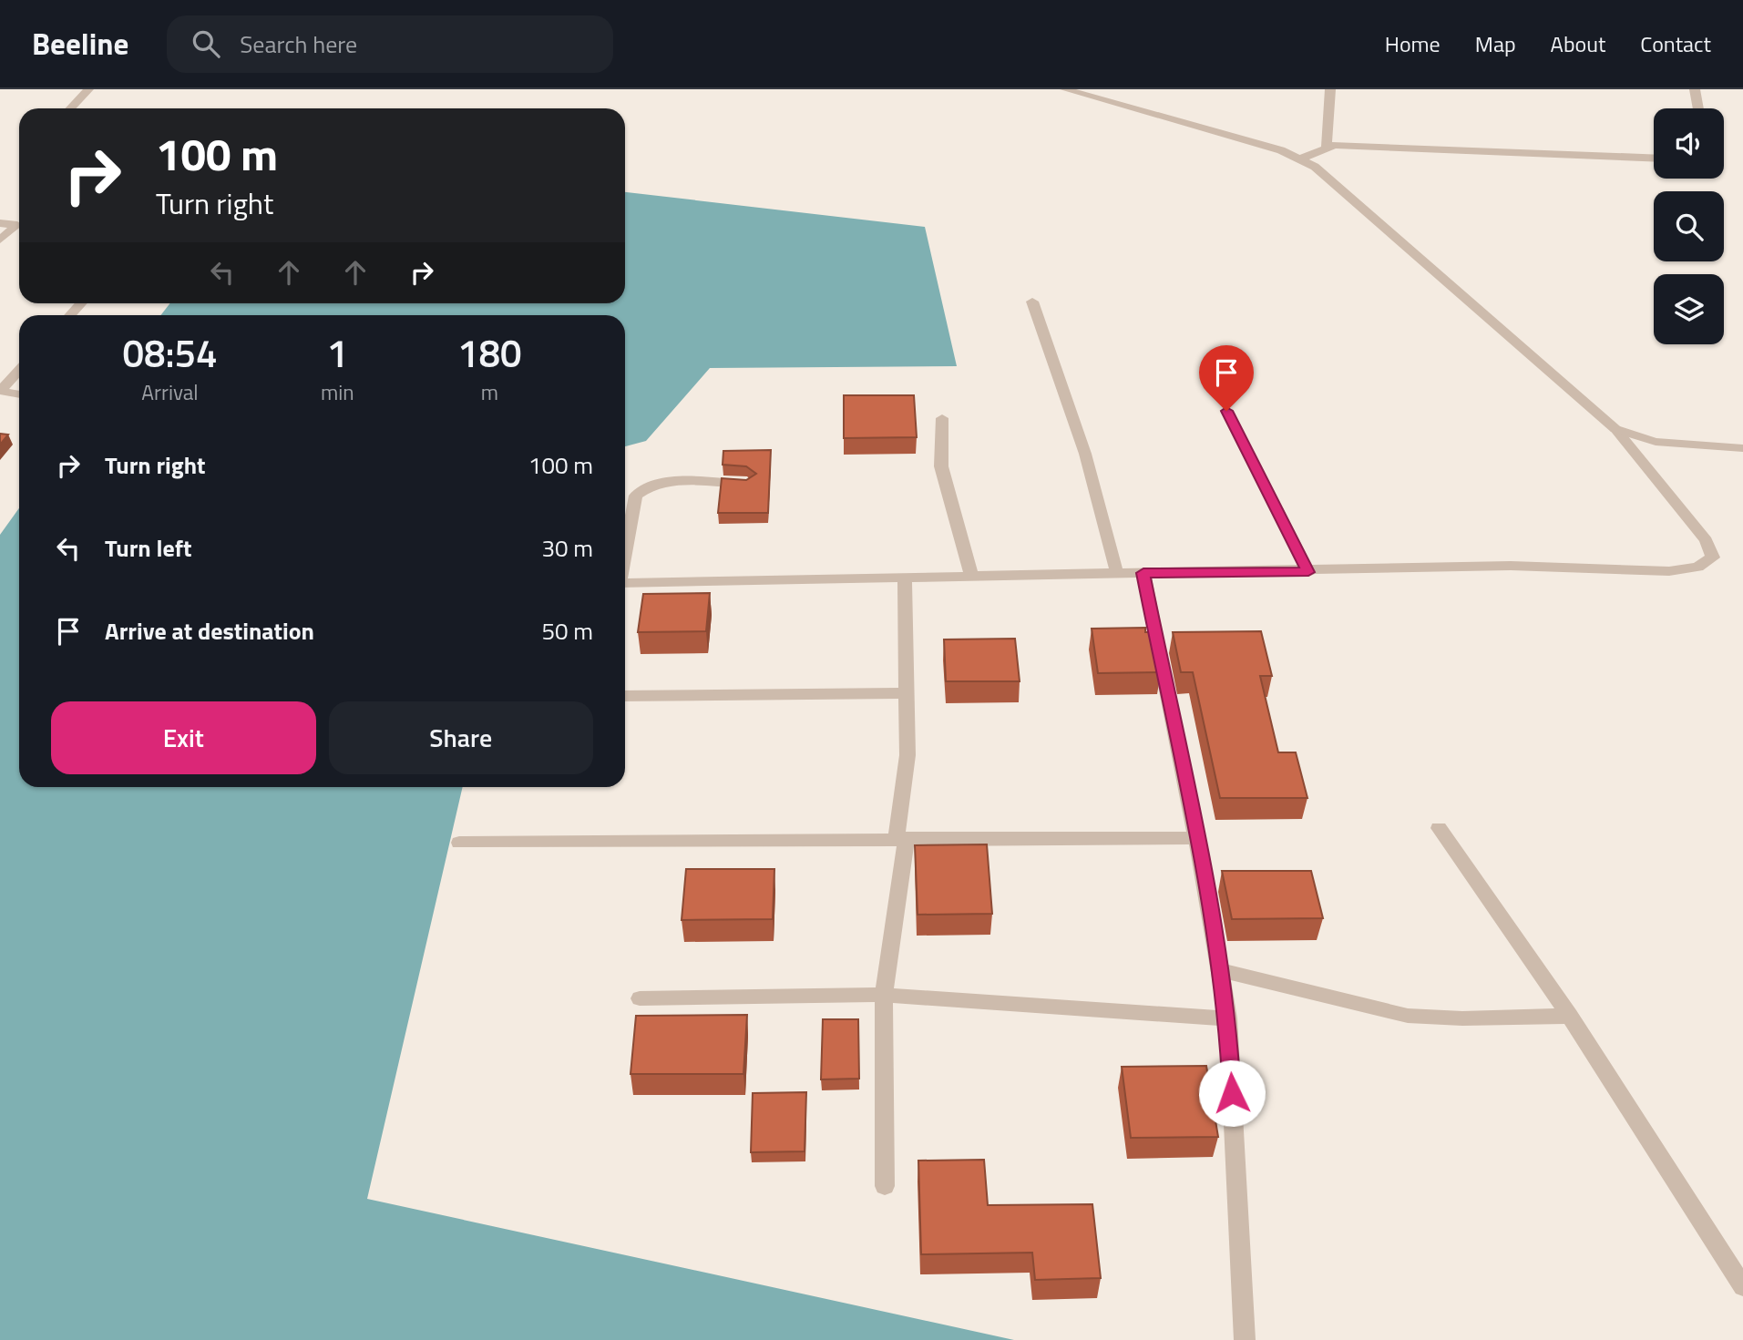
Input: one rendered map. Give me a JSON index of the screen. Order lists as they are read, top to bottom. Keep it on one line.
{"page":{"header":"Beeline","search":"Search here","nav":["Home","Map","About","Contact"],"turn":["100 m","Turn right"],"eta":["08:54","Arrival","1","min","180","m"],"list":[{"name":"Turn right","value":"100 m"},{"name":"Turn left","value":"30 m"},{"name":"Arrive at destination","value":"50 m"}],"buttons":["Exit","Share"]}}
